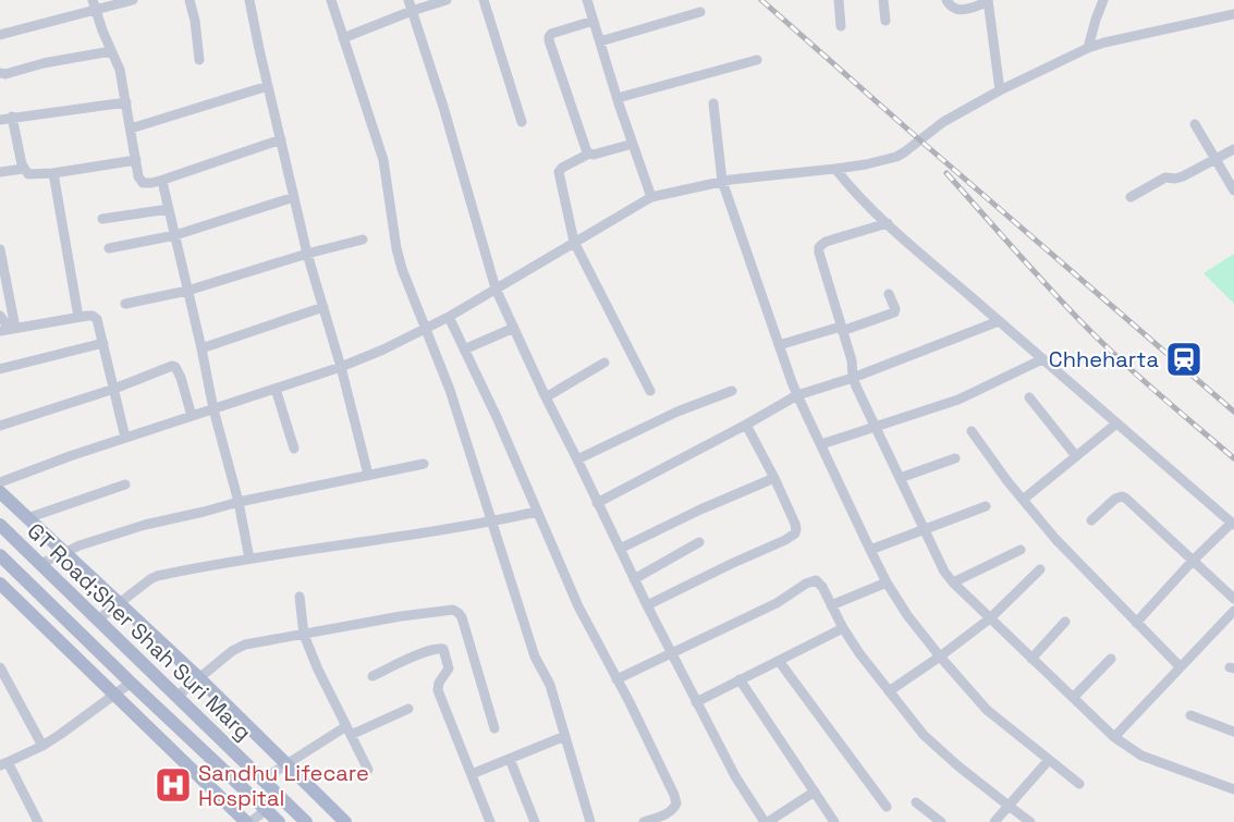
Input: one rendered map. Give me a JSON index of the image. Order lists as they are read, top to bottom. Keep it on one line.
{"streets":{"main road":["GT Road;Sher Shah Suri Marg"]},"places":{"station":["Chheharta"],"hospital":["Sandhu Lifecare Hospital"]}}
